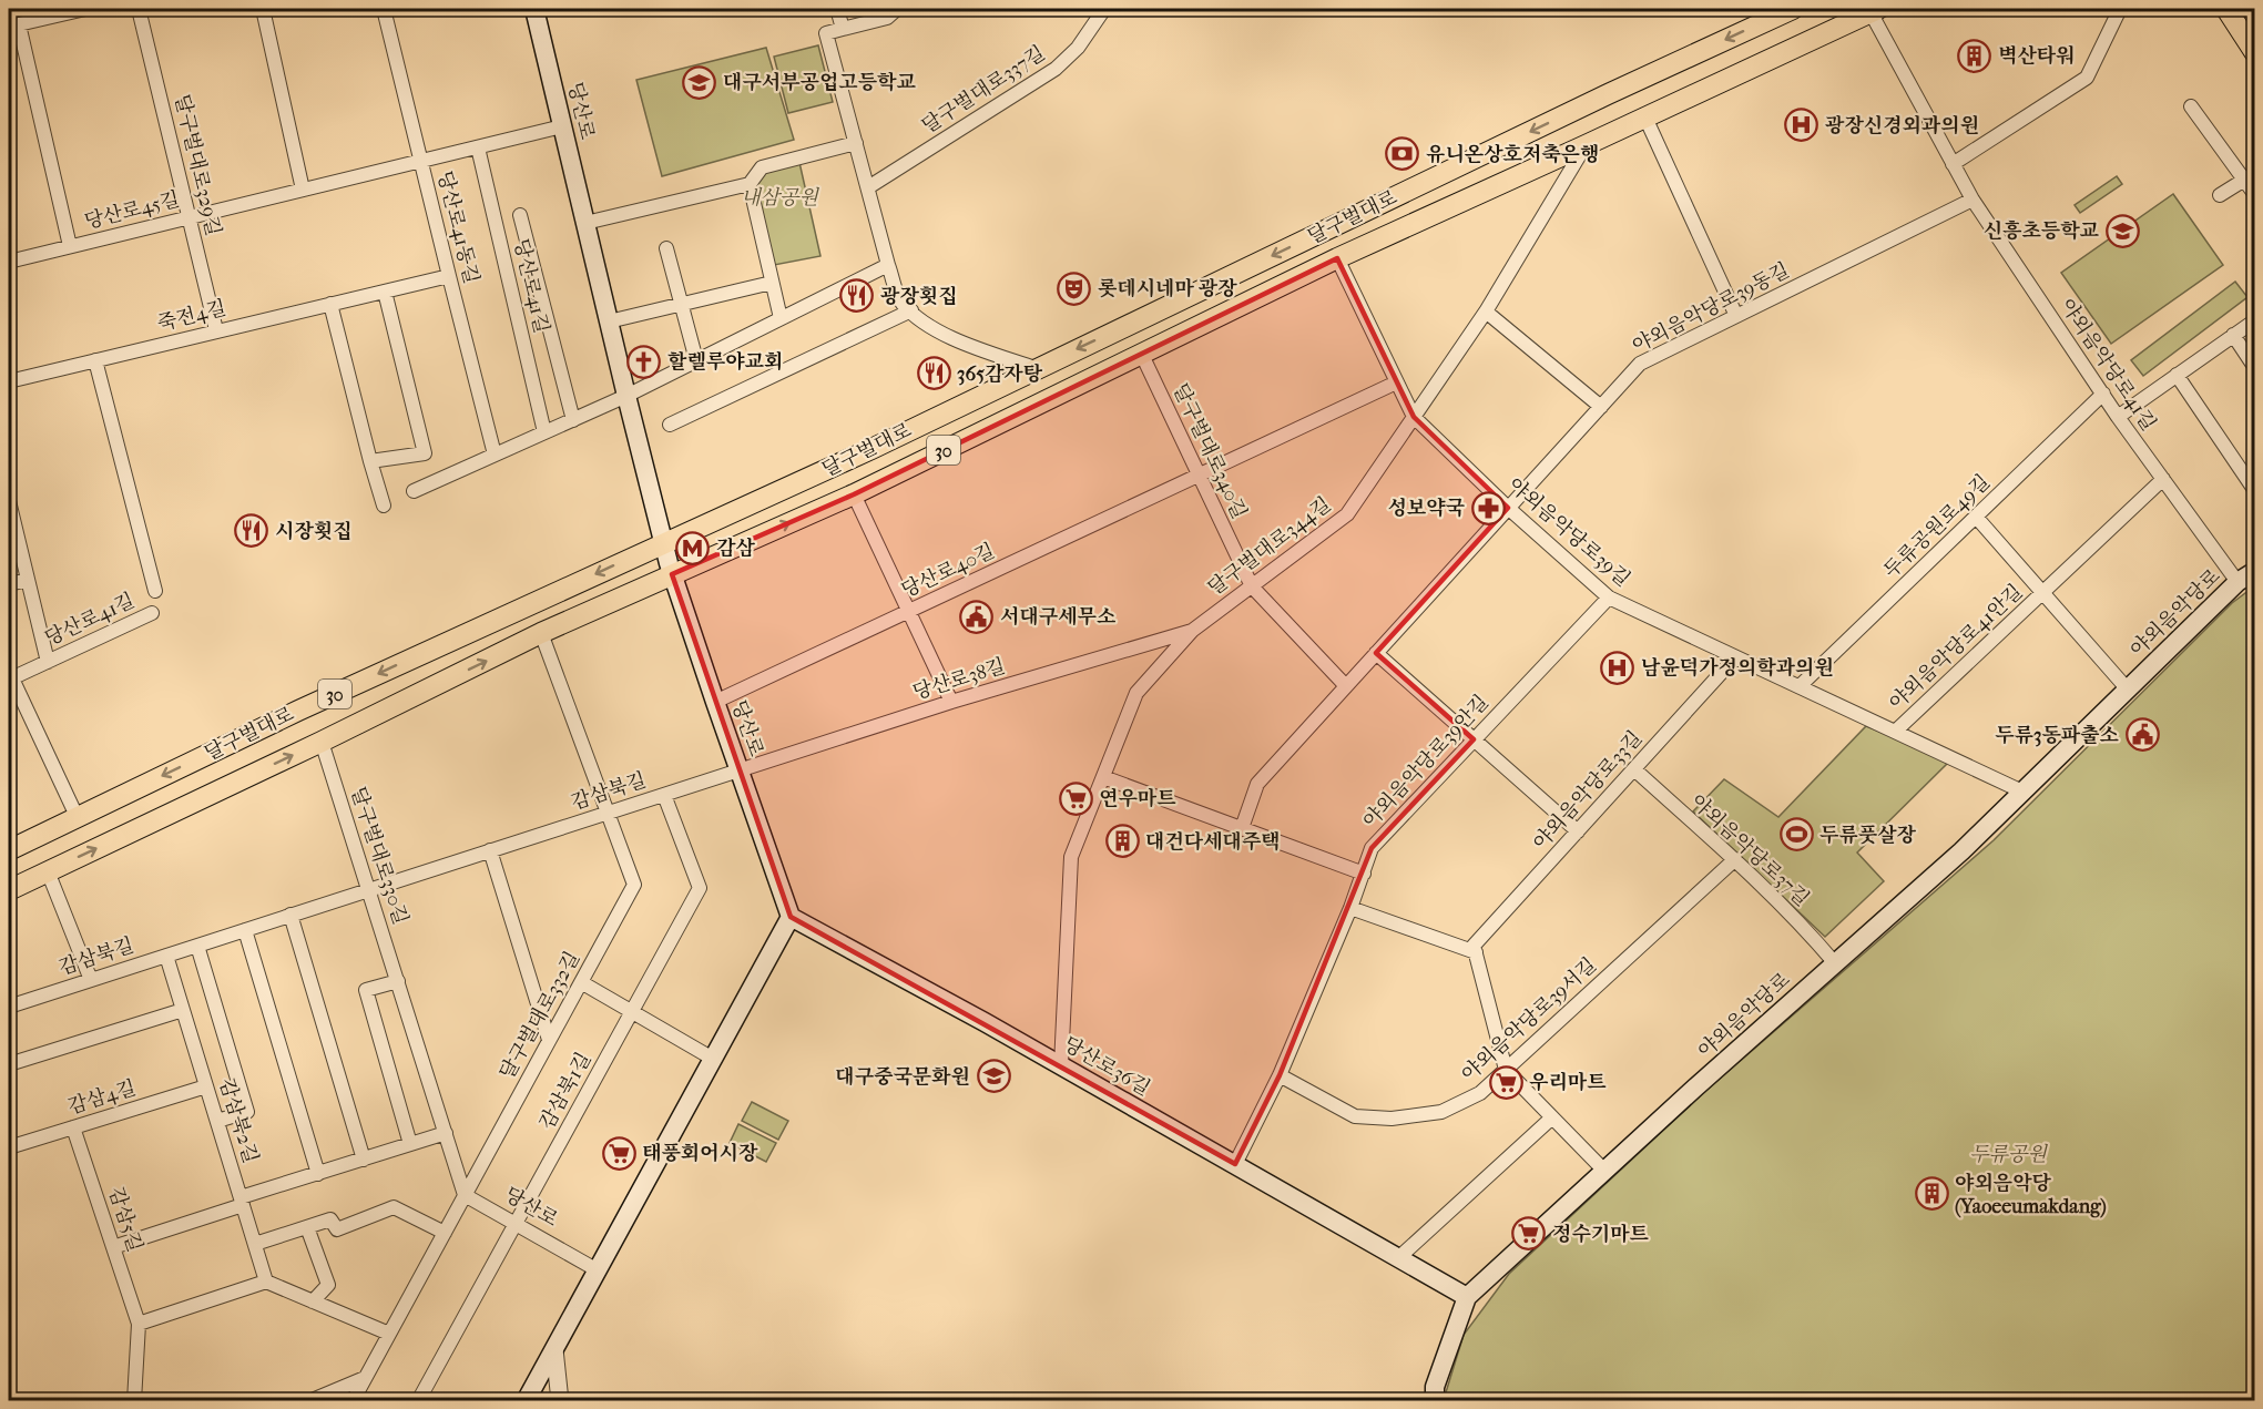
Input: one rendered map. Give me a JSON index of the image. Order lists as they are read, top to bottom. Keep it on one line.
{"streets":{"main road":["당산로","달구벌대로","30","야외음악당로","당산로36길"],"street":["달구벌대로337길","달구벌대로329길","당산로45길","당산로41동길","당산로41길","야외음악당로39동길","죽전4길","야외음악당로41길","달구벌대로340길","두류공원로49길","야외음악당로39길","달구벌대로344길","당산로40길","야외음악당로41안길","당산로38길","야외음악당로39안길","야외음악당로33길","감삼북길","야외음악당로37길","달구벌대로330길","달구벌대로332길","야외음악당로39서길","감삼북1길","감삼4길","감삼북2길","감삼5길"]},"crossings":[["당산로","당산로45길"],["당산로","달구벌대로"],["당산로","당산로40길"],["당산로","당산로38길"],["당산로","감삼북길"],["당산로","달구벌대로332길"],["당산로","당산로36길"],["당산로","감삼북1길"],["달구벌대로329길","당산로45길"],["달구벌대로329길","죽전4길"],["당산로45길","당산로41동길"],["당산로45길","당산로41길"],["달구벌대로","야외음악당로41길"],["달구벌대로","달구벌대로340길"],["달구벌대로","야외음악당로39길"],["달구벌대로","달구벌대로344길"],["달구벌대로","달구벌대로330길"],["달구벌대로","달구벌대로332길"],["당산로41동길","죽전4길"],["당산로41길","죽전4길"],["야외음악당로39동길","야외음악당로41길"],["야외음악당로39동길","야외음악당로39길"],["야외음악당로41길","두류공원로49길"],["야외음악당로41길","야외음악당로"],["야외음악당로41길","야외음악당로41안길"],["달구벌대로340길","달구벌대로344길"],["달구벌대로340길","당산로40길"],["두류공원로49길","야외음악당로39길"],["두류공원로49길","야외음악당로41안길"],["야외음악당로39길","달구벌대로344길"],["야외음악당로39길","야외음악당로"],["야외음악당로39길","야외음악당로41안길"],["야외음악당로39길","야외음악당로39안길"],["야외음악당로39길","야외음악당로33길"],["달구벌대로344길","당산로38길"],["달구벌대로344길","당산로36길"],["야외음악당로","야외음악당로41안길"],["야외음악당로","야외음악당로37길"],["야외음악당로","당산로36길"],["당산로38길","감삼북길"],["야외음악당로39안길","야외음악당로33길"],["야외음악당로39안길","야외음악당로39서길"],["야외음악당로39안길","당산로36길"],["야외음악당로33길","야외음악당로37길"],["야외음악당로33길","야외음악당로39서길"],["감삼북길","달구벌대로330길"],["감삼북길","달구벌대로332길"],["감삼북길","감삼북1길"],["감삼북길","감삼북2길"],["야외음악당로37길","야외음악당로39서길"],["감삼4길","감삼북2길"],["감삼4길","감삼5길"]],"parks":["내삼공원","두류공원"],"places":{"building":["벽산타워","대건다세대주택","야외음악당 (Yaoeeumakdang)"],"school or university":["대구서부공업고등학교","신흥초등학교","대구중국문화원"],"hospital":["광장신경외과의원","남윤덕가정의학과의원"],"bank":["유니온상호저축은행"],"theatre":["롯데시네마 광장"],"restaurant":["광장횟집","365감자탕","시장횟집"],"church":["할렐루야교회"],"pharmacy":["성보약국"],"metro station":["감삼"],"public building":["서대구세무소","두류3동파출소"],"supermarket":["연우마트","우리마트","태풍회어시장","정수기마트"],"sports":["두류풋살장"]}}
